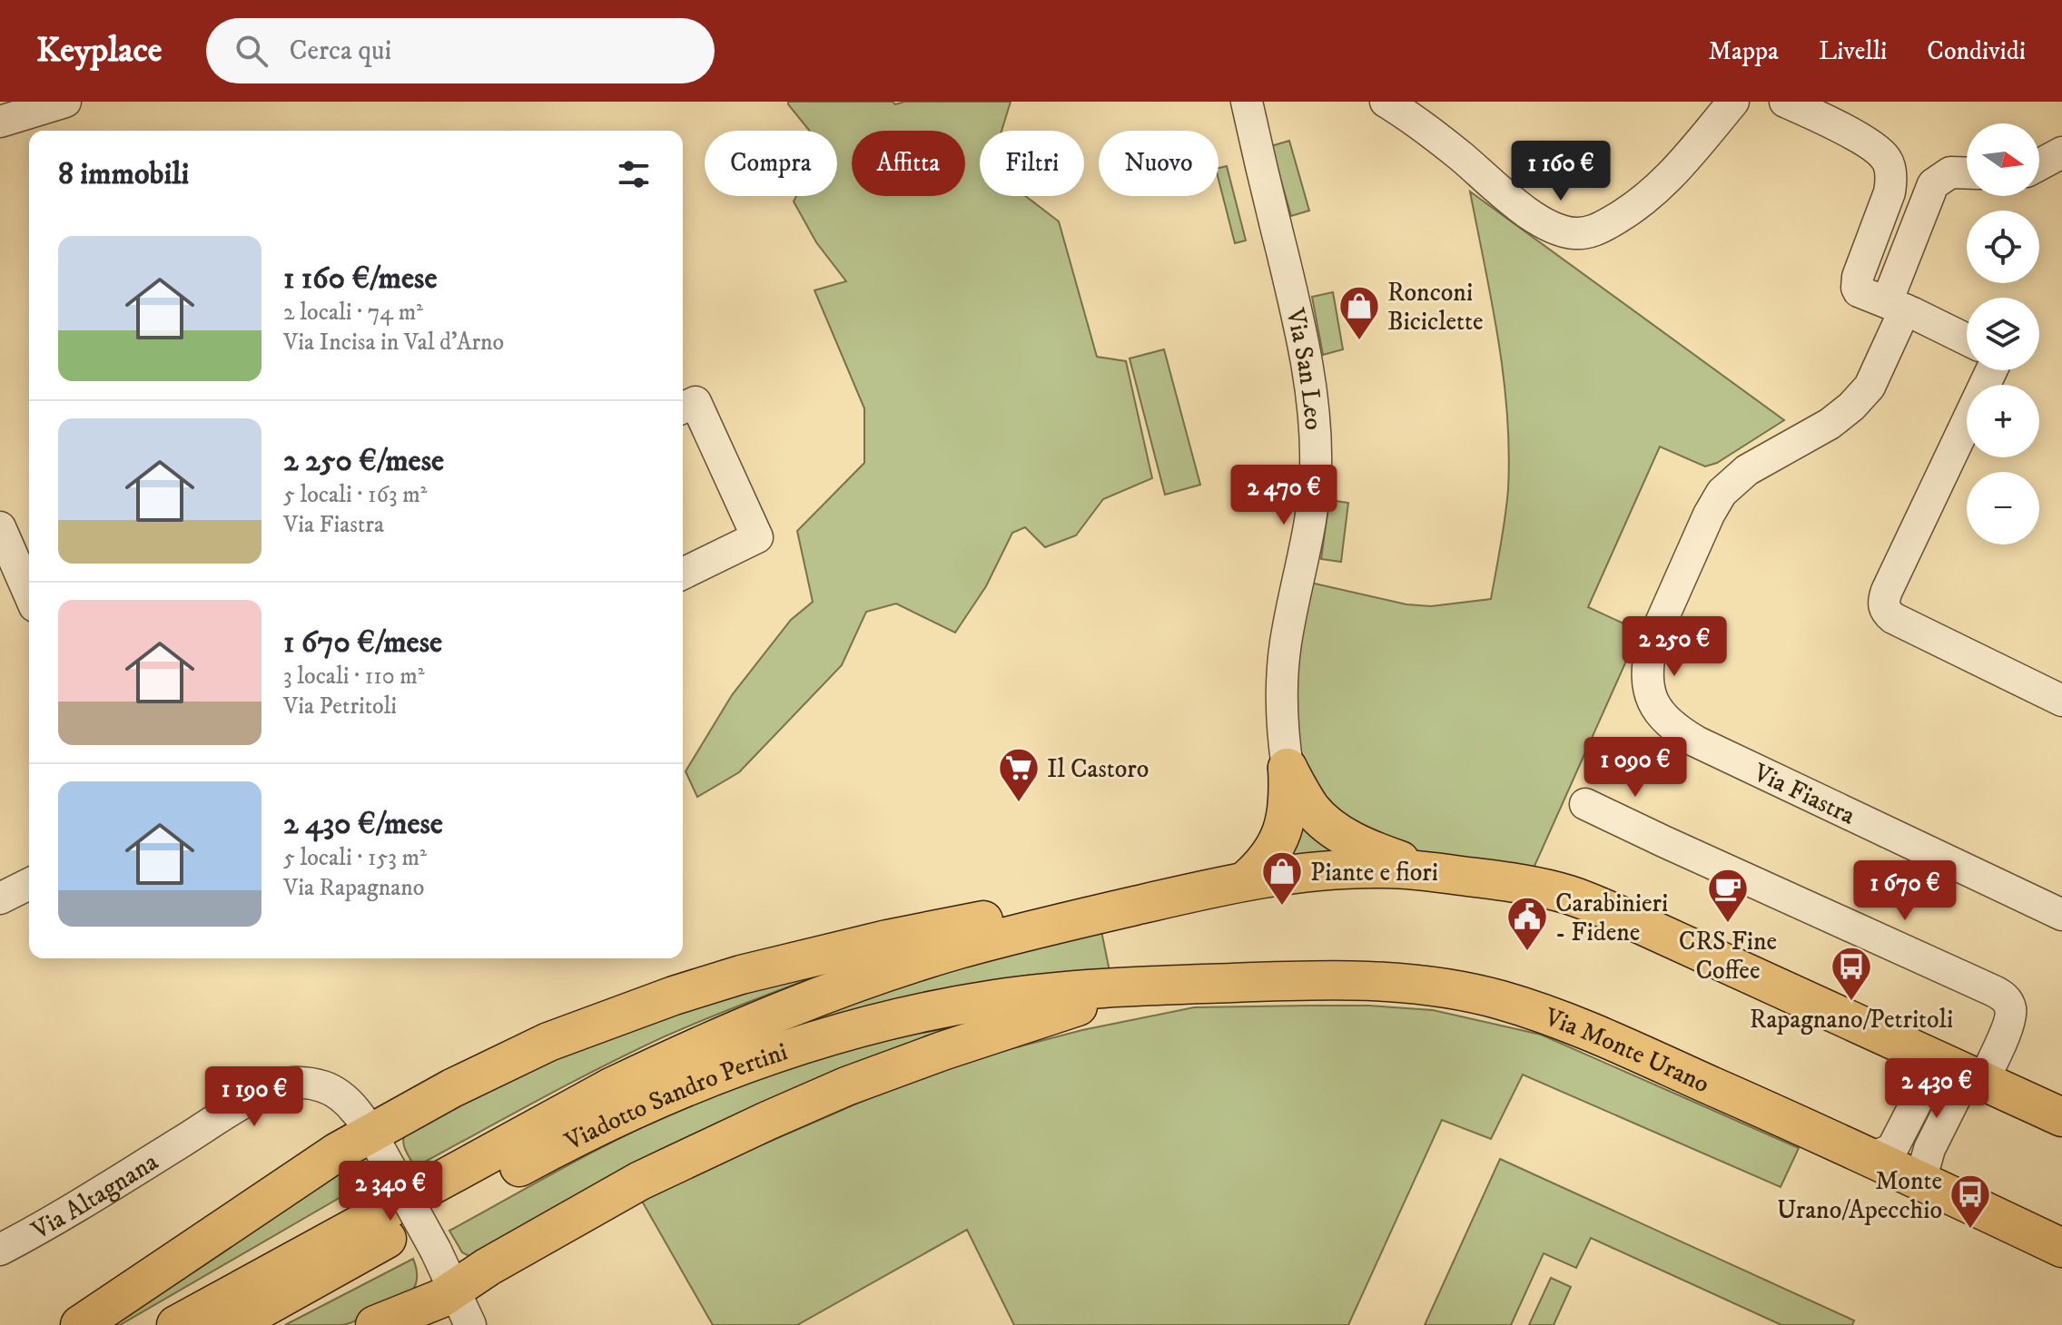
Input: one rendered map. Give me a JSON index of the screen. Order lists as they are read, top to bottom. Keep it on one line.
{"streets":{"main road":["Via Monte Urano","Viadotto Sandro Pertini"],"street":["Via San Leo","Via Fiastra","Via Altagnana"]},"crossings":[["Via Monte Urano","Viadotto Sandro Pertini"]],"places":{"shop":["Ronconi Biciclette","Piante e fiori"],"supermarket":["Il Castoro"],"cafe":["CRS Fine Coffee"],"public building":["Carabinieri - Fidene"],"bus stop":["Rapagnano/Petritoli","Monte Urano/Apecchio"]},"north":"right","page":{"header":"Keyplace","search":"Cerca qui","nav":["Mappa","Livelli","Condividi"],"map_buttons":["+","−"],"chip":["Compra","Affitta","Filtri","Nuovo"],"heading":"8 immobili","price":["1 160 €","2 470 €","2 250 €","1 090 €","1 670 €","2 430 €","1 190 €","2 340 €"],"list":[{"name":"1 160 €/mese","note":"2 locali · 74 m² · Via Incisa in Val d'Arno"},{"name":"2 250 €/mese","note":"5 locali · 163 m² · Via Fiastra"},{"name":"1 670 €/mese","note":"3 locali · 110 m² · Via Petritoli"},{"name":"2 430 €/mese","note":"5 locali · 153 m² · Via Rapagnano"}]}}
